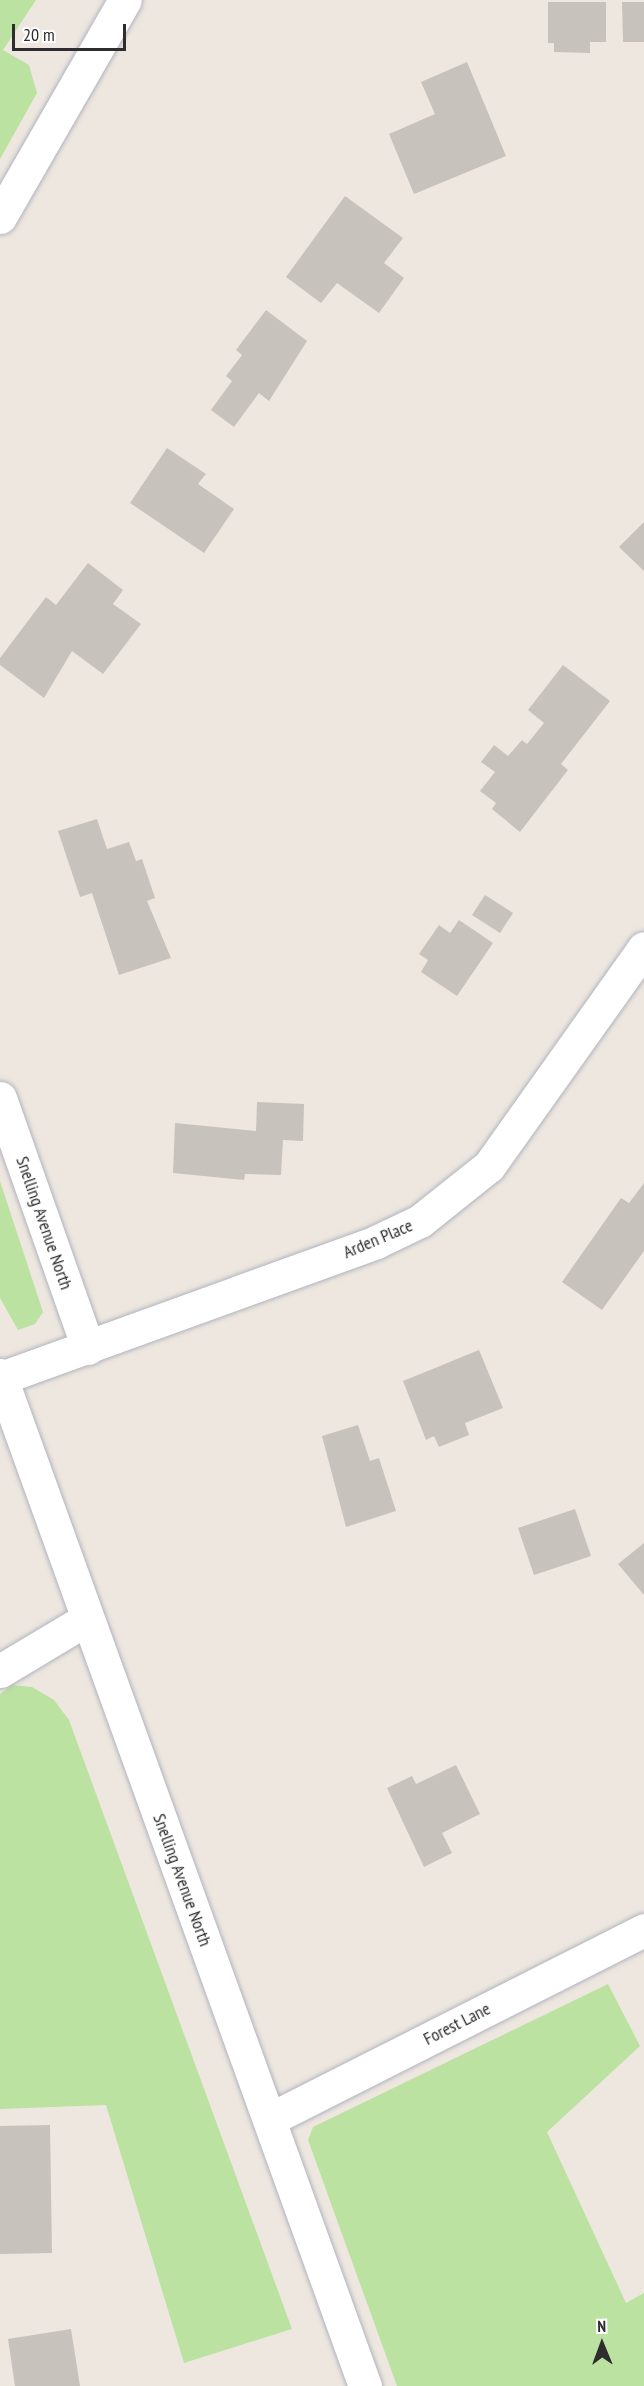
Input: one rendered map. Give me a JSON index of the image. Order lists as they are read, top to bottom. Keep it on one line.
{"streets":{"street":["Snelling Avenue North","Arden Place","Forest Lane"]},"crossings":[["Snelling Avenue North","Arden Place"],["Snelling Avenue North","Forest Lane"]],"scale_bar":"20 m","north":"top"}
